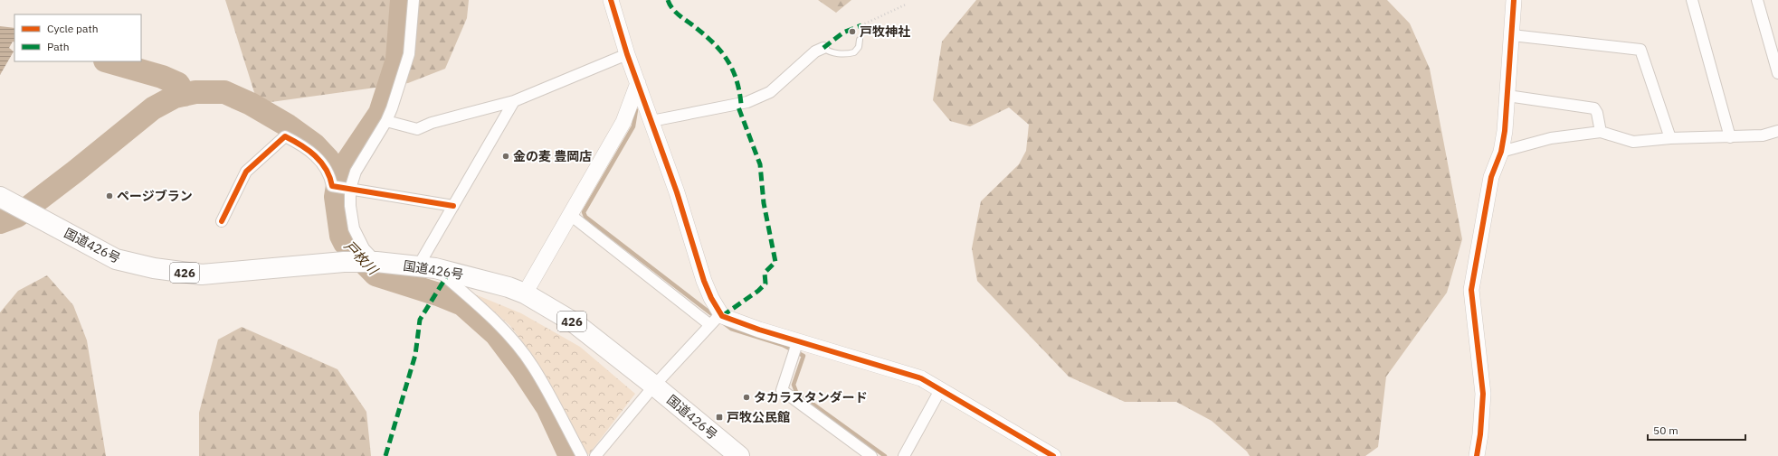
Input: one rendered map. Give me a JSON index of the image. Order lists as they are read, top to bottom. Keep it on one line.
{"streets":{"highway":["国道426号","426"]},"water":["戸枚川"],"places":{"other":["戸牧神社","金の麦 豊岡店","ページブラン","タカラスタンダード"],"transit":["戸牧公民館"]},"legend":["Cycle path","Path"],"scale_bar":"50 m"}
